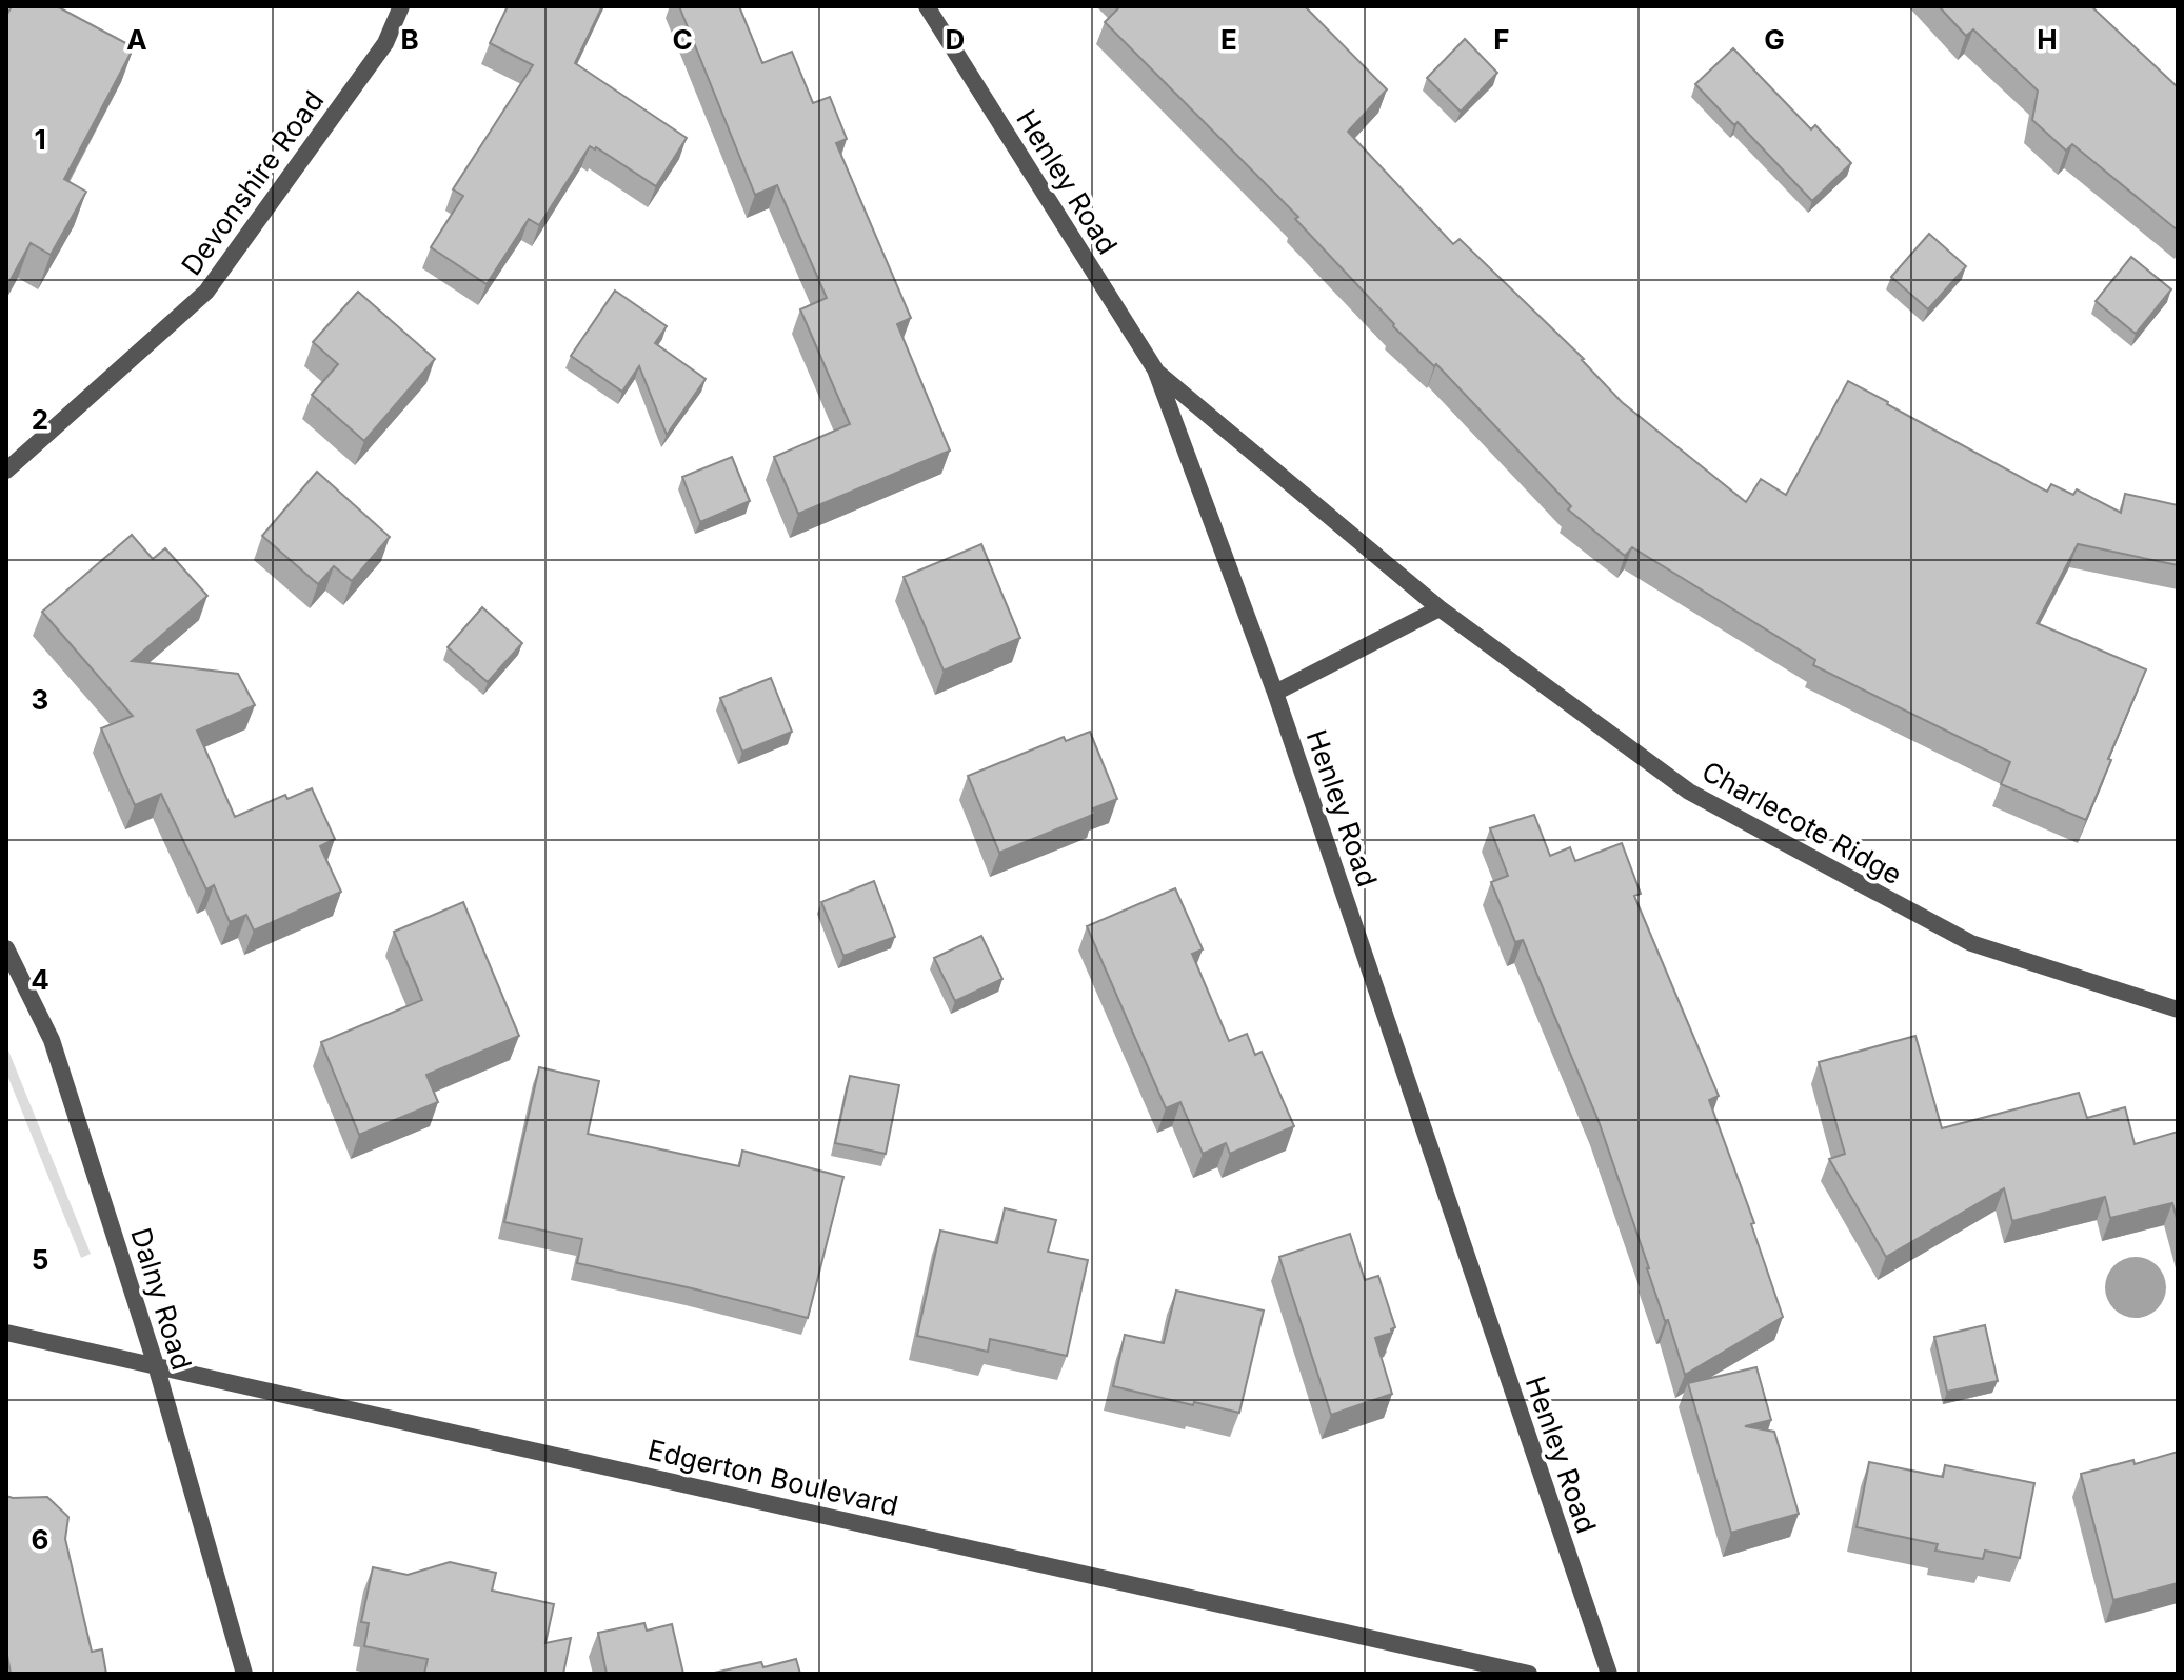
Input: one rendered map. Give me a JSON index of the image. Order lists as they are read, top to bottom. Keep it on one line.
{"streets":{"street":["Henley Road","Devonshire Road","Charlecote Ridge","Dalny Road","Edgerton Boulevard"]},"crossings":[["Henley Road","Charlecote Ridge"],["Dalny Road","Edgerton Boulevard"]],"grid":{"columns":["A","B","C","D","E","F","G","H"],"rows":["1","2","3","4","5","6"]}}
